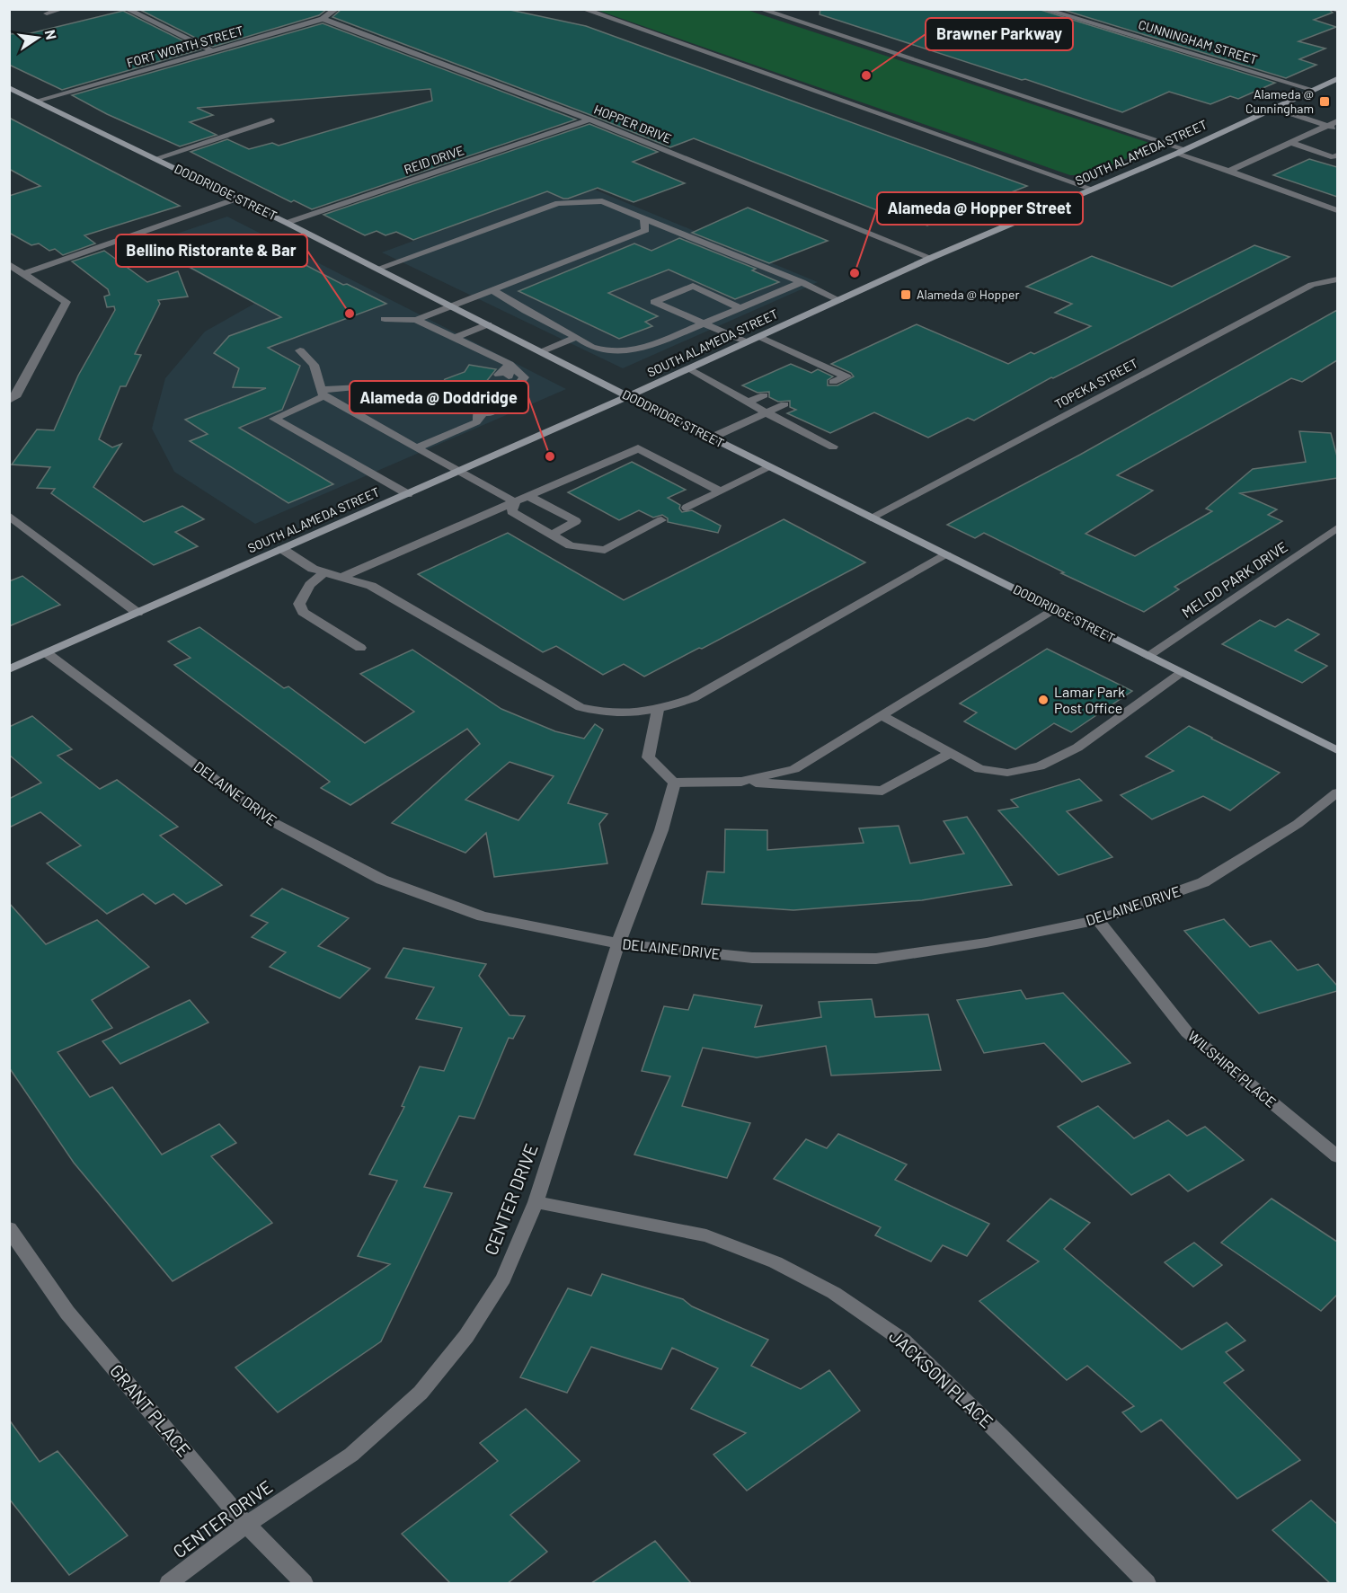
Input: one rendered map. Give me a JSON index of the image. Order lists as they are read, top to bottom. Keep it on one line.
{"streets":{"main road":["SOUTH ALAMEDA STREET","DODDRIDGE STREET"],"street":["CUNNINGHAM STREET","FORT WORTH STREET","HOPPER DRIVE","REID DRIVE","TOPEKA STREET","MELDO PARK DRIVE","DELAINE DRIVE","WILSHIRE PLACE","CENTER DRIVE","JACKSON PLACE","GRANT PLACE"]},"crossings":[["CUNNINGHAM STREET","SOUTH ALAMEDA STREET"],["FORT WORTH STREET","HOPPER DRIVE"],["FORT WORTH STREET","DODDRIDGE STREET"],["HOPPER DRIVE","SOUTH ALAMEDA STREET"],["HOPPER DRIVE","REID DRIVE"],["SOUTH ALAMEDA STREET","DODDRIDGE STREET"],["SOUTH ALAMEDA STREET","DELAINE DRIVE"],["REID DRIVE","DODDRIDGE STREET"],["DODDRIDGE STREET","TOPEKA STREET"],["DODDRIDGE STREET","MELDO PARK DRIVE"],["DELAINE DRIVE","WILSHIRE PLACE"],["DELAINE DRIVE","CENTER DRIVE"],["CENTER DRIVE","JACKSON PLACE"],["CENTER DRIVE","GRANT PLACE"]],"places":{"other":["Brawner Parkway","Alameda @ Hopper Street","Bellino Ristorante & Bar","Alameda @ Doddridge","Lamar Park Post Office"],"transit":["Alameda @ Cunningham","Alameda @ Hopper"]},"north":"right"}
